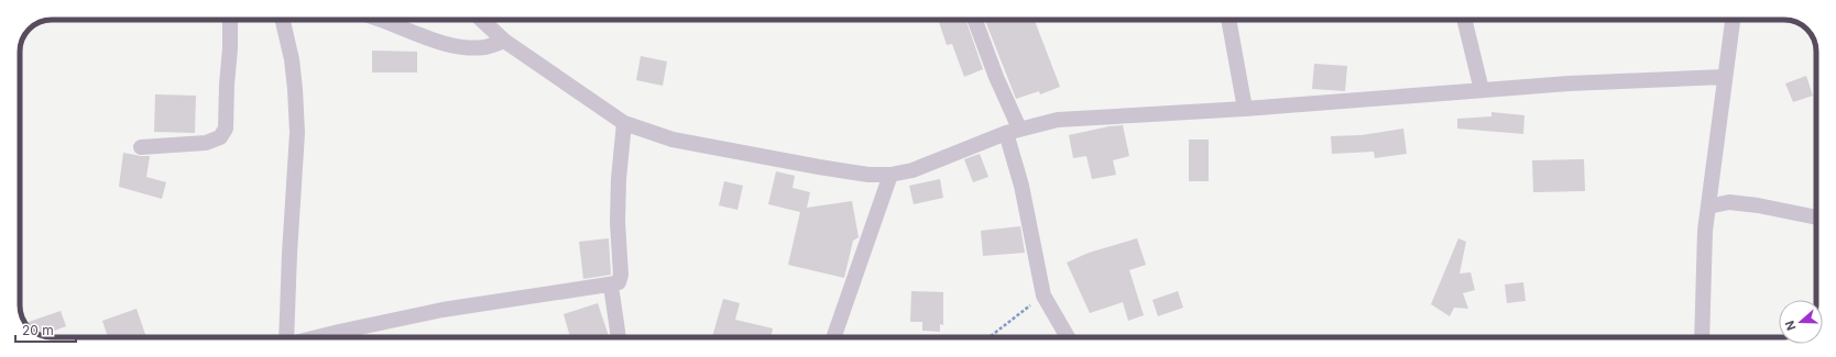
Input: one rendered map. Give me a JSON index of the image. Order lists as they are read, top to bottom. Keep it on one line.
{"scale_bar":"20 m","north":"left"}
